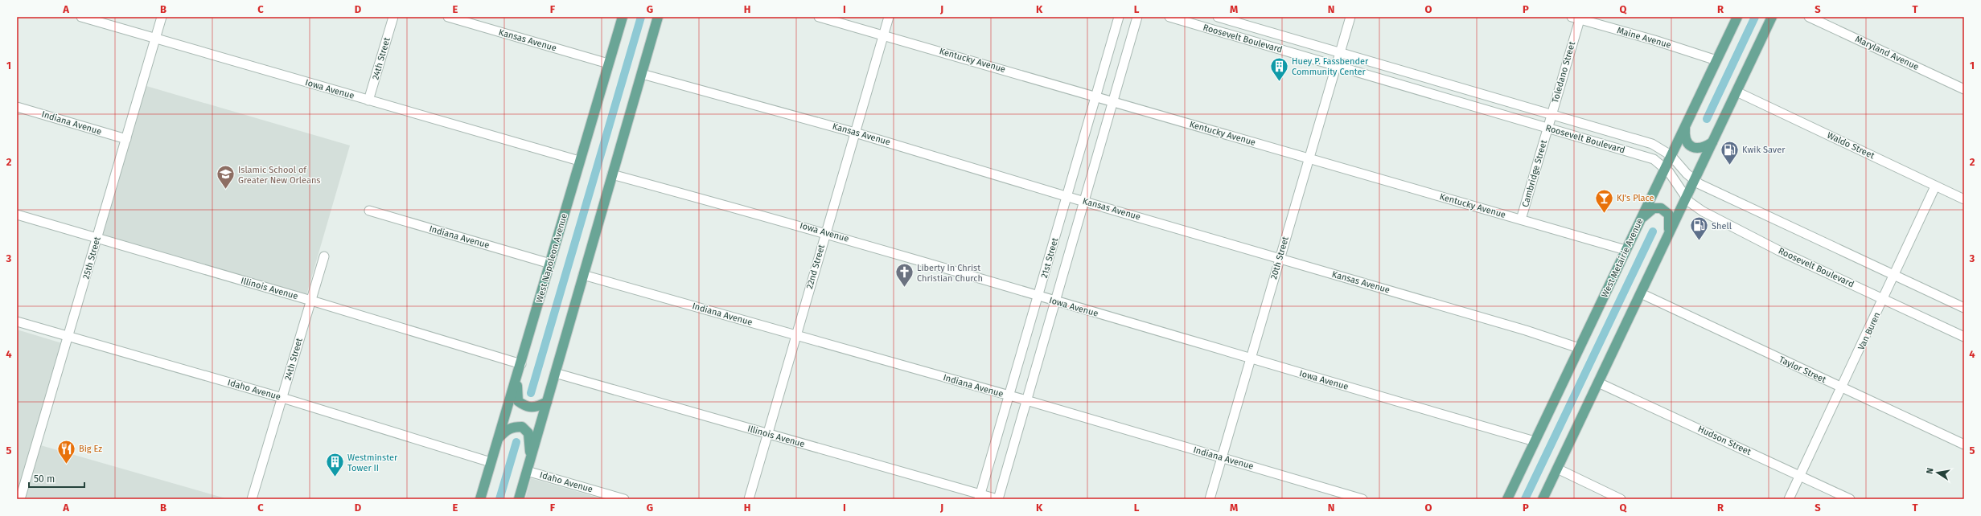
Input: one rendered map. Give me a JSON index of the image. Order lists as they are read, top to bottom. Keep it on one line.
{"streets":{"main road":["West Napoleon Avenue","West Metairie Avenue"],"street":["Maine Avenue","Roosevelt Boulevard","Kansas Avenue","Maryland Avenue","24th Street","Kentucky Avenue","Toledano Street","Iowa Avenue","Indiana Avenue","Waldo Street","Cambridge Street","25th Street","21st Street","20th Street","22nd Street","Illinois Avenue","Van Buren","Taylor Street","Idaho Avenue","Hudson Street"]},"crossings":[["Maine Avenue","Toledano Street"],["Maine Avenue","West Metairie Avenue"],["Roosevelt Boulevard","Toledano Street"],["Roosevelt Boulevard","Cambridge Street"],["Roosevelt Boulevard","20th Street"],["Roosevelt Boulevard","West Metairie Avenue"],["Roosevelt Boulevard","Van Buren"],["Kansas Avenue","West Napoleon Avenue"],["Kansas Avenue","21st Street"],["Kansas Avenue","20th Street"],["Kansas Avenue","West Metairie Avenue"],["Kansas Avenue","22nd Street"],["24th Street","Iowa Avenue"],["24th Street","Illinois Avenue"],["24th Street","Idaho Avenue"],["Kentucky Avenue","Cambridge Street"],["Kentucky Avenue","21st Street"],["Kentucky Avenue","20th Street"],["Kentucky Avenue","West Metairie Avenue"],["Kentucky Avenue","22nd Street"],["Toledano Street","Cambridge Street"],["Iowa Avenue","25th Street"],["Iowa Avenue","West Napoleon Avenue"],["Iowa Avenue","21st Street"],["Iowa Avenue","20th Street"],["Iowa Avenue","West Metairie Avenue"],["Iowa Avenue","22nd Street"],["Indiana Avenue","25th Street"],["Indiana Avenue","West Napoleon Avenue"],["Indiana Avenue","21st Street"],["Indiana Avenue","20th Street"],["Indiana Avenue","22nd Street"],["Waldo Street","Van Buren"],["25th Street","Illinois Avenue"],["25th Street","Idaho Avenue"],["West Napoleon Avenue","Illinois Avenue"],["West Napoleon Avenue","Idaho Avenue"],["21st Street","Illinois Avenue"],["22nd Street","Illinois Avenue"],["Van Buren","Taylor Street"],["Van Buren","Hudson Street"]],"places":{"building":["Huey P. Fassbender Community Center","Westminster Tower II"],"fuel station":["Kwik Saver","Shell"],"school or university":["Islamic School of Greater New Orleans"],"bar":["KJ's Place"],"church":["Liberty In Christ Christian Church"],"restaurant":["Big Ez"]},"scale_bar":"50 m","north":"left","grid":{"columns":["A","B","C","D","E","F","G","H","I","J","K","L","M","N","O","P","Q","R","S","T"],"rows":["1","2","3","4","5"]}}
